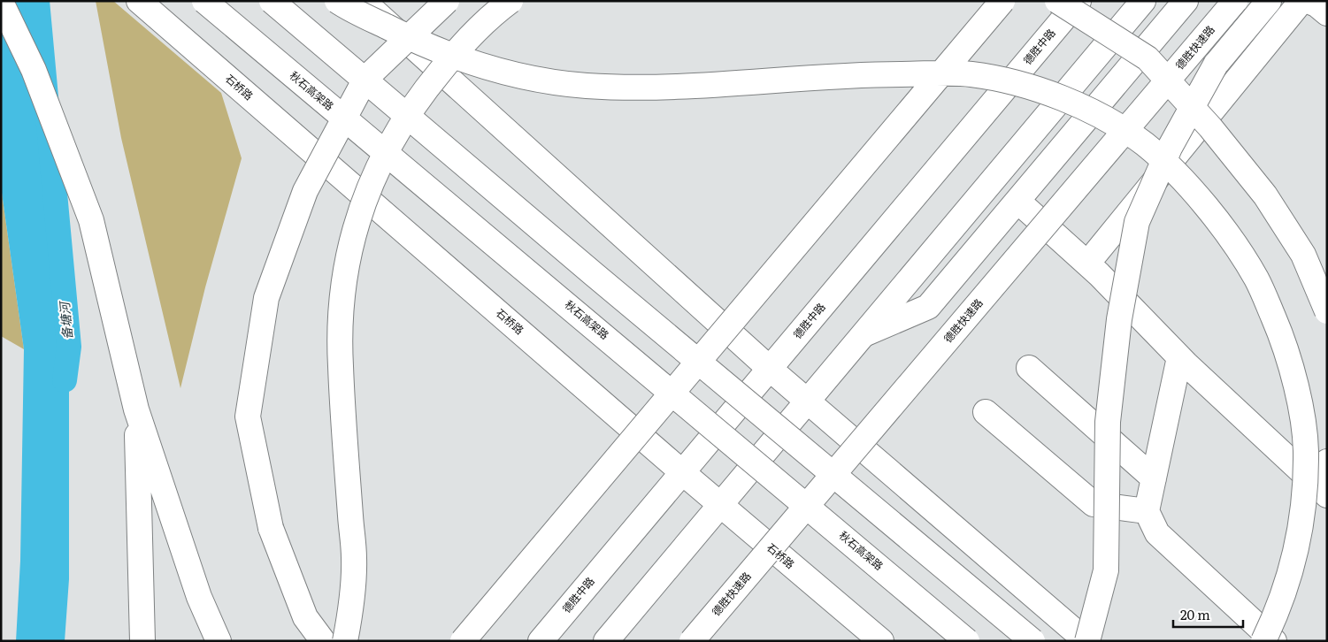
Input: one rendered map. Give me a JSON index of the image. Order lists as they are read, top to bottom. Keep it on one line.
{"streets":{"main road":["德胜中路","德胜快速路","石桥路","秋石高架路"]},"crossings":[["德胜中路","石桥路"]],"water":["备塘河"],"scale_bar":"20 m"}
